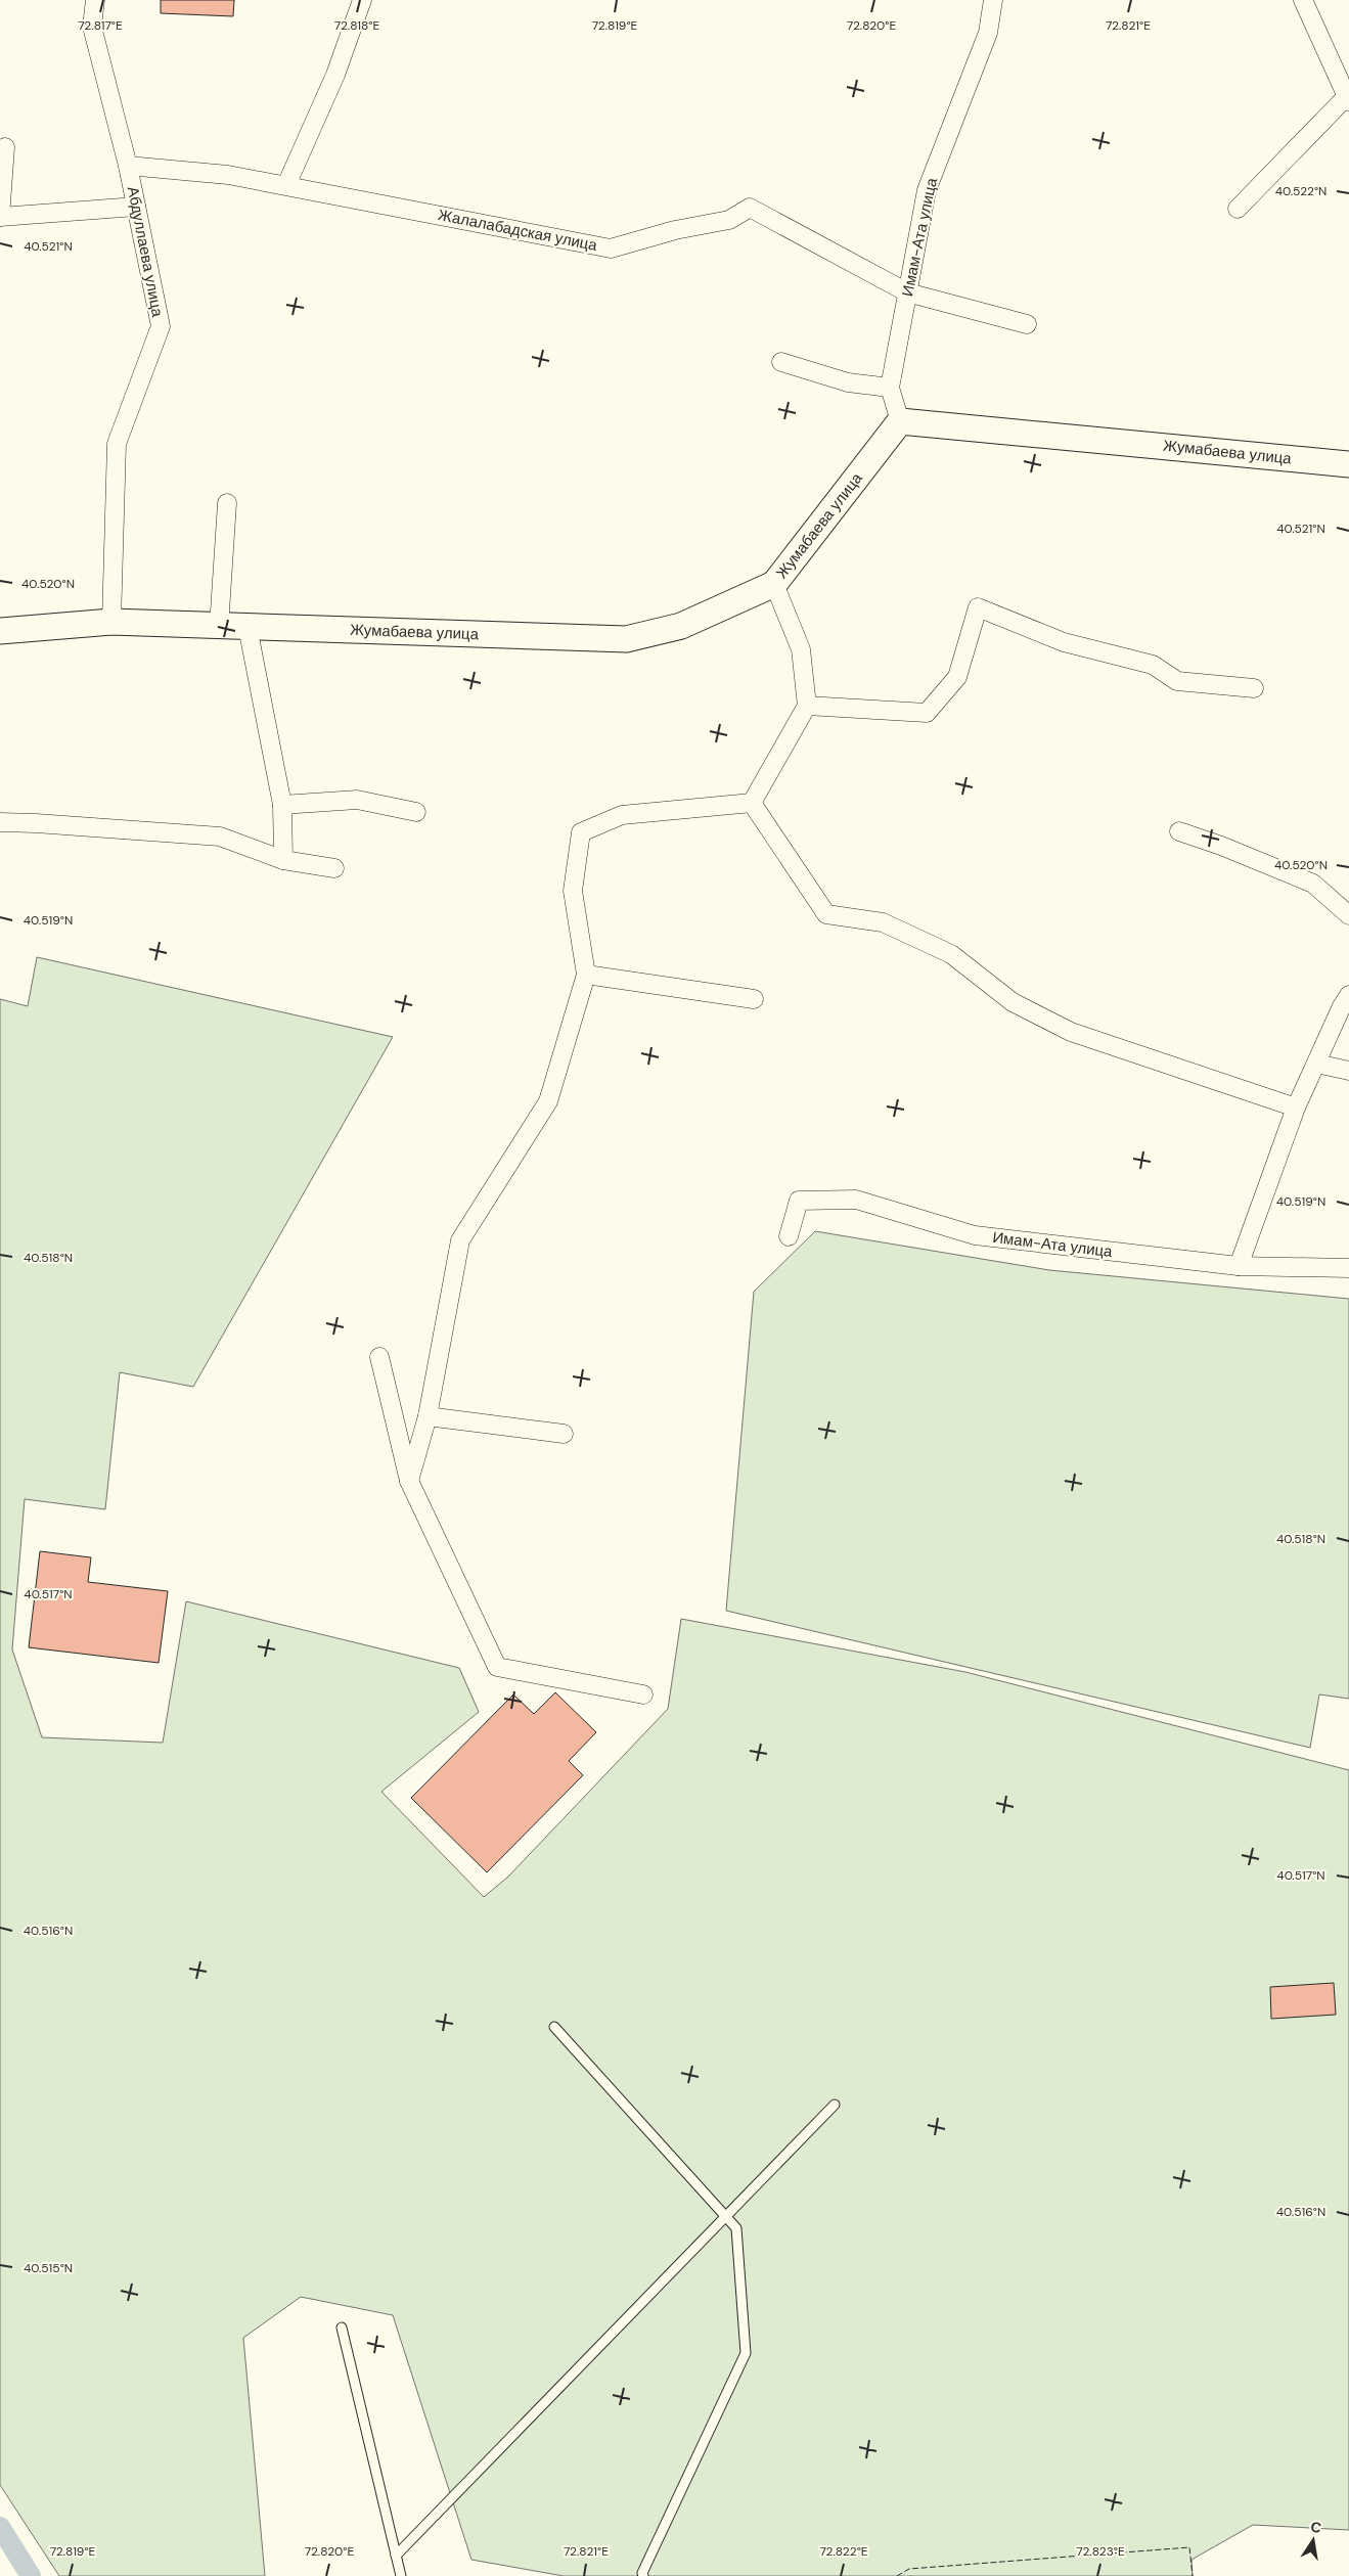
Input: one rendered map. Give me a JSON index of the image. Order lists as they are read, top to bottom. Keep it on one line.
{"streets":{"street":["Жалалабадская улица","Имам-Ата улица","Абдуллаева улица","Жумабаева улица"]},"crossings":[["Жалалабадская улица","Имам-Ата улица"],["Жалалабадская улица","Абдуллаева улица"],["Имам-Ата улица","Жумабаева улица"],["Абдуллаева улица","Жумабаева улица"]],"north":"top","coordinates":["72.817°E","72.818°E","72.819°E","72.820°E","72.821°E","40.522°N","40.521°N","40.520°N","40.519°N","40.518°N","40.517°N","40.516°N","40.515°N","72.822°E","72.823°E"]}
